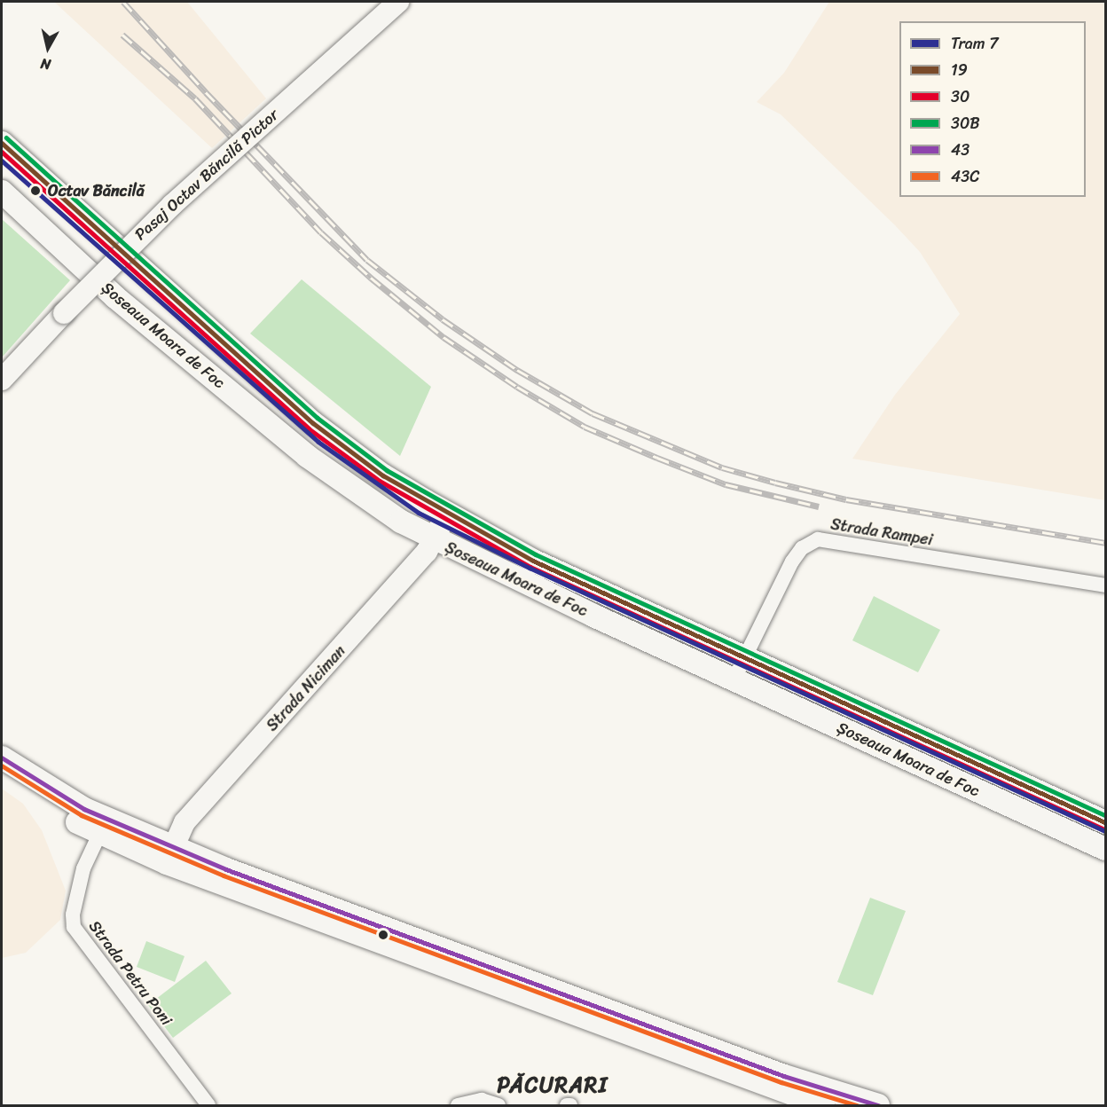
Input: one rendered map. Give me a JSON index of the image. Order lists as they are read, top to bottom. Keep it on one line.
{"streets":{"main road":["Șoseaua Moara de Foc"],"street":["Pasaj Octav Băncilă Pictor","Strada Rampei","Strada Niciman","Strada Petru Poni"]},"crossings":[["Șoseaua Moara de Foc","Strada Rampei"],["Șoseaua Moara de Foc","Strada Niciman"]],"districts":["PĂCURARI"],"places":["Octav Băncilă"],"lines":["transit line 30B","transit line 19","transit line 30","tram line 7","transit line 43","transit line 43C"],"legend":["Tram 7","19","30","30B","43","43C"],"north":"bottom"}
